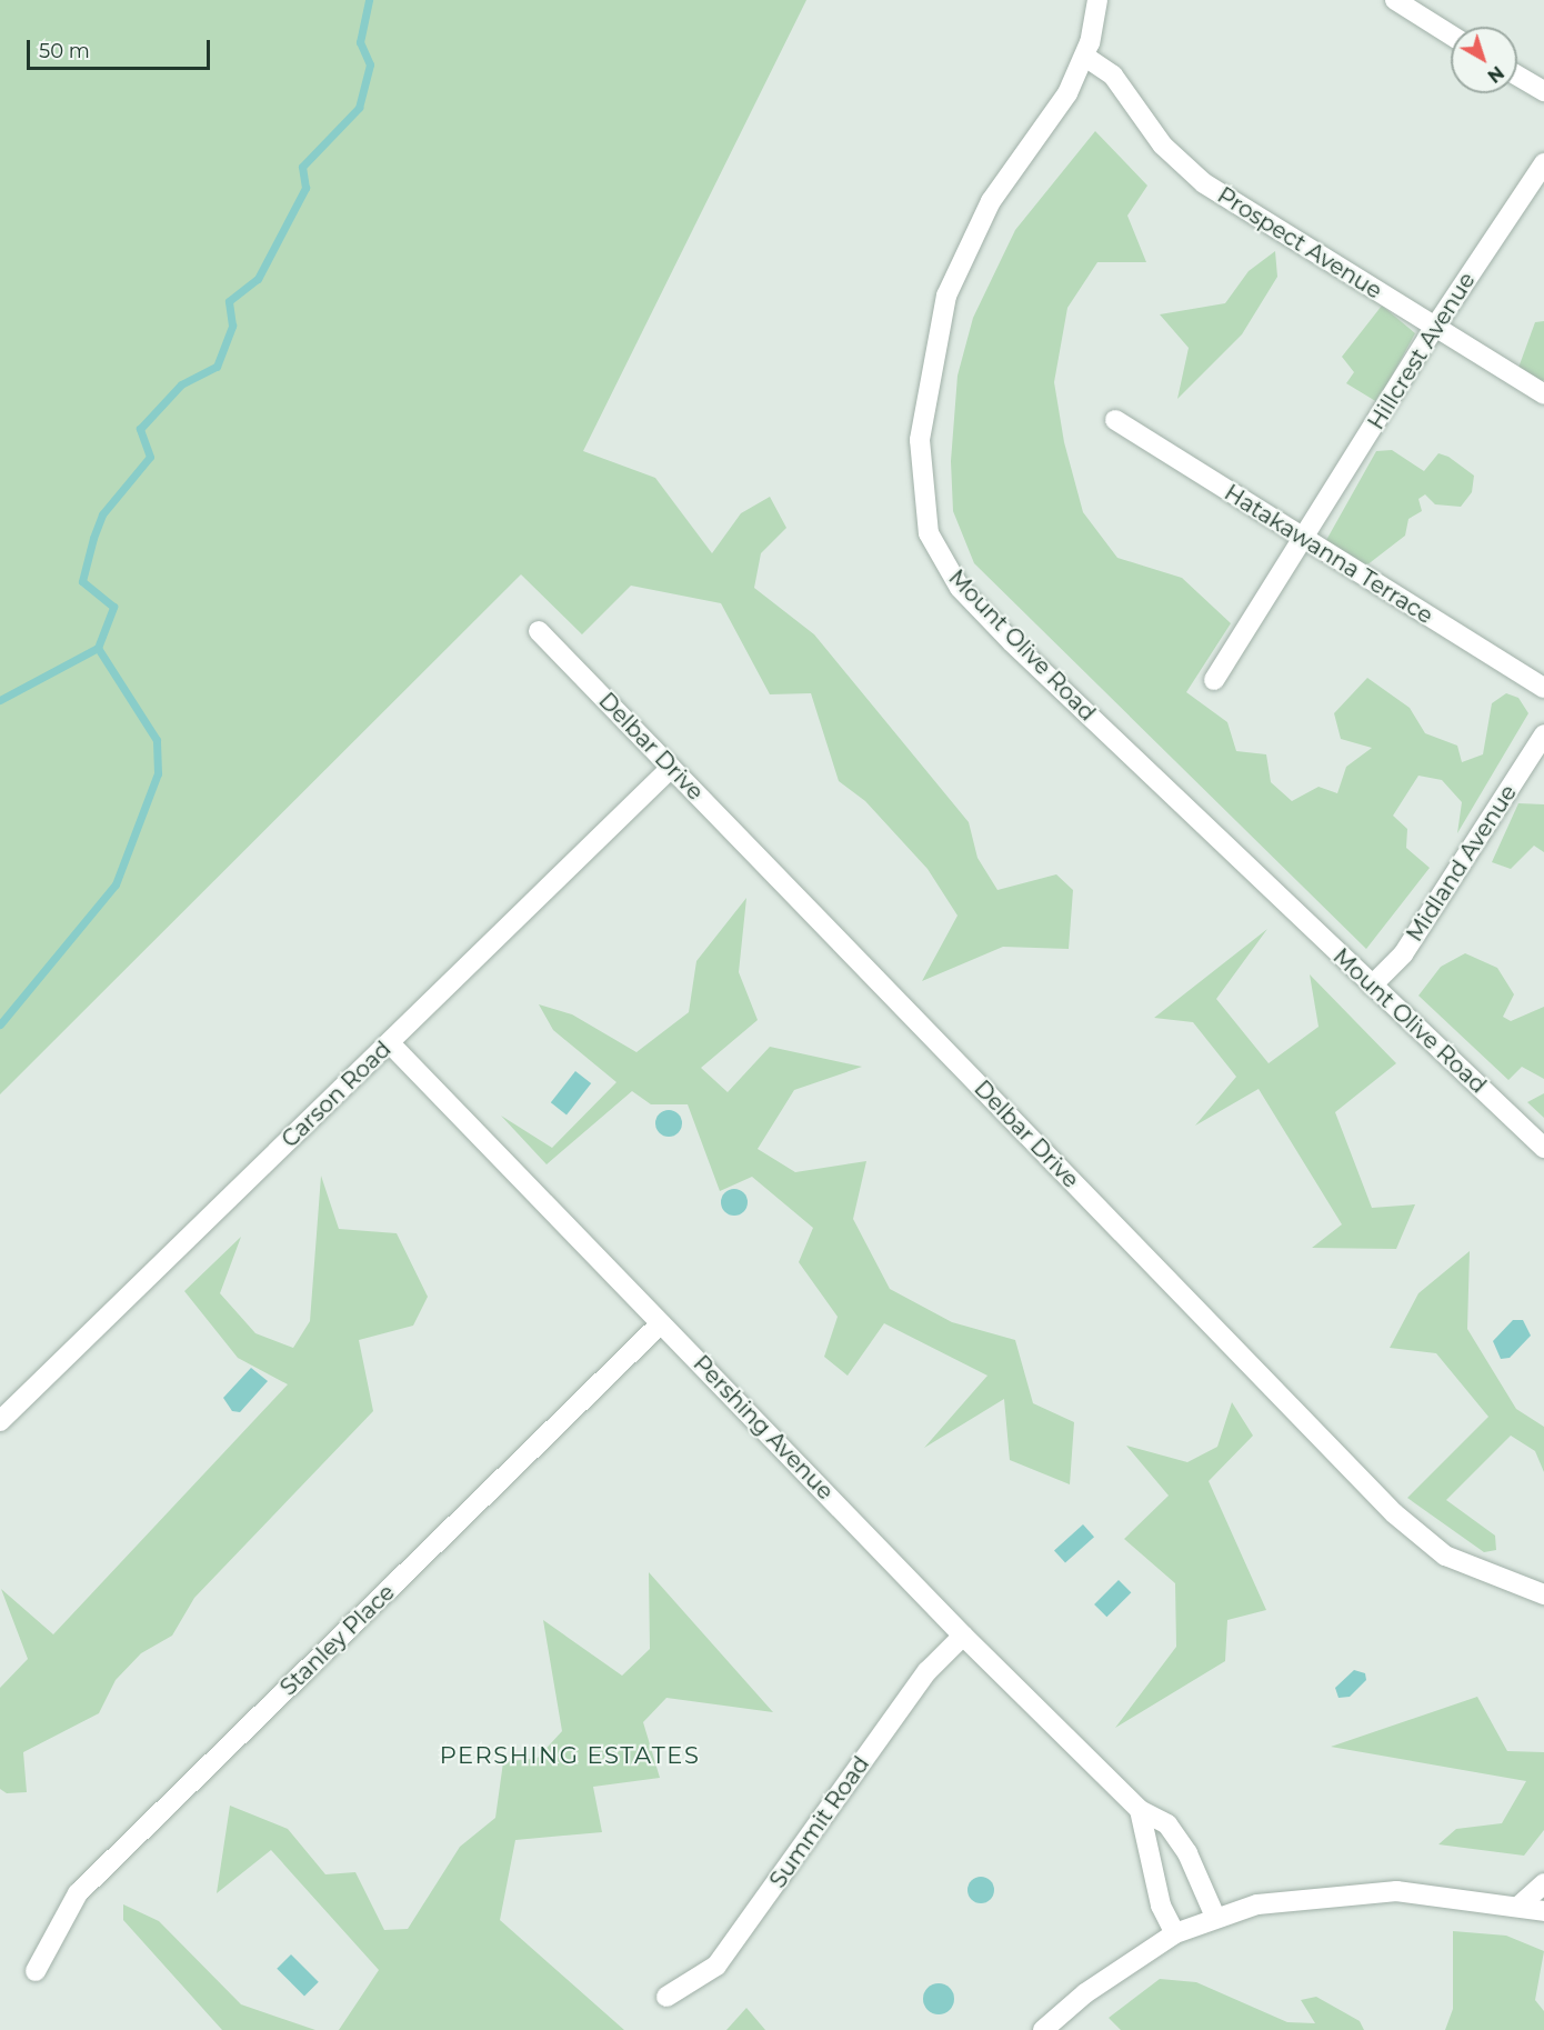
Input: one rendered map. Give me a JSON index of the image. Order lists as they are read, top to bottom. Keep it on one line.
{"streets":{"street":["Prospect Avenue","Hillcrest Avenue","Hatakawanna Terrace","Mount Olive Road","Delbar Drive","Midland Avenue","Carson Road","Pershing Avenue","Stanley Place","Summit Road"]},"crossings":[["Prospect Avenue","Hillcrest Avenue"],["Prospect Avenue","Mount Olive Road"],["Hillcrest Avenue","Hatakawanna Terrace"],["Mount Olive Road","Midland Avenue"],["Delbar Drive","Carson Road"],["Carson Road","Pershing Avenue"],["Pershing Avenue","Stanley Place"],["Pershing Avenue","Summit Road"]],"districts":["PERSHING ESTATES"],"scale_bar":"50 m","north":"bottom right"}
